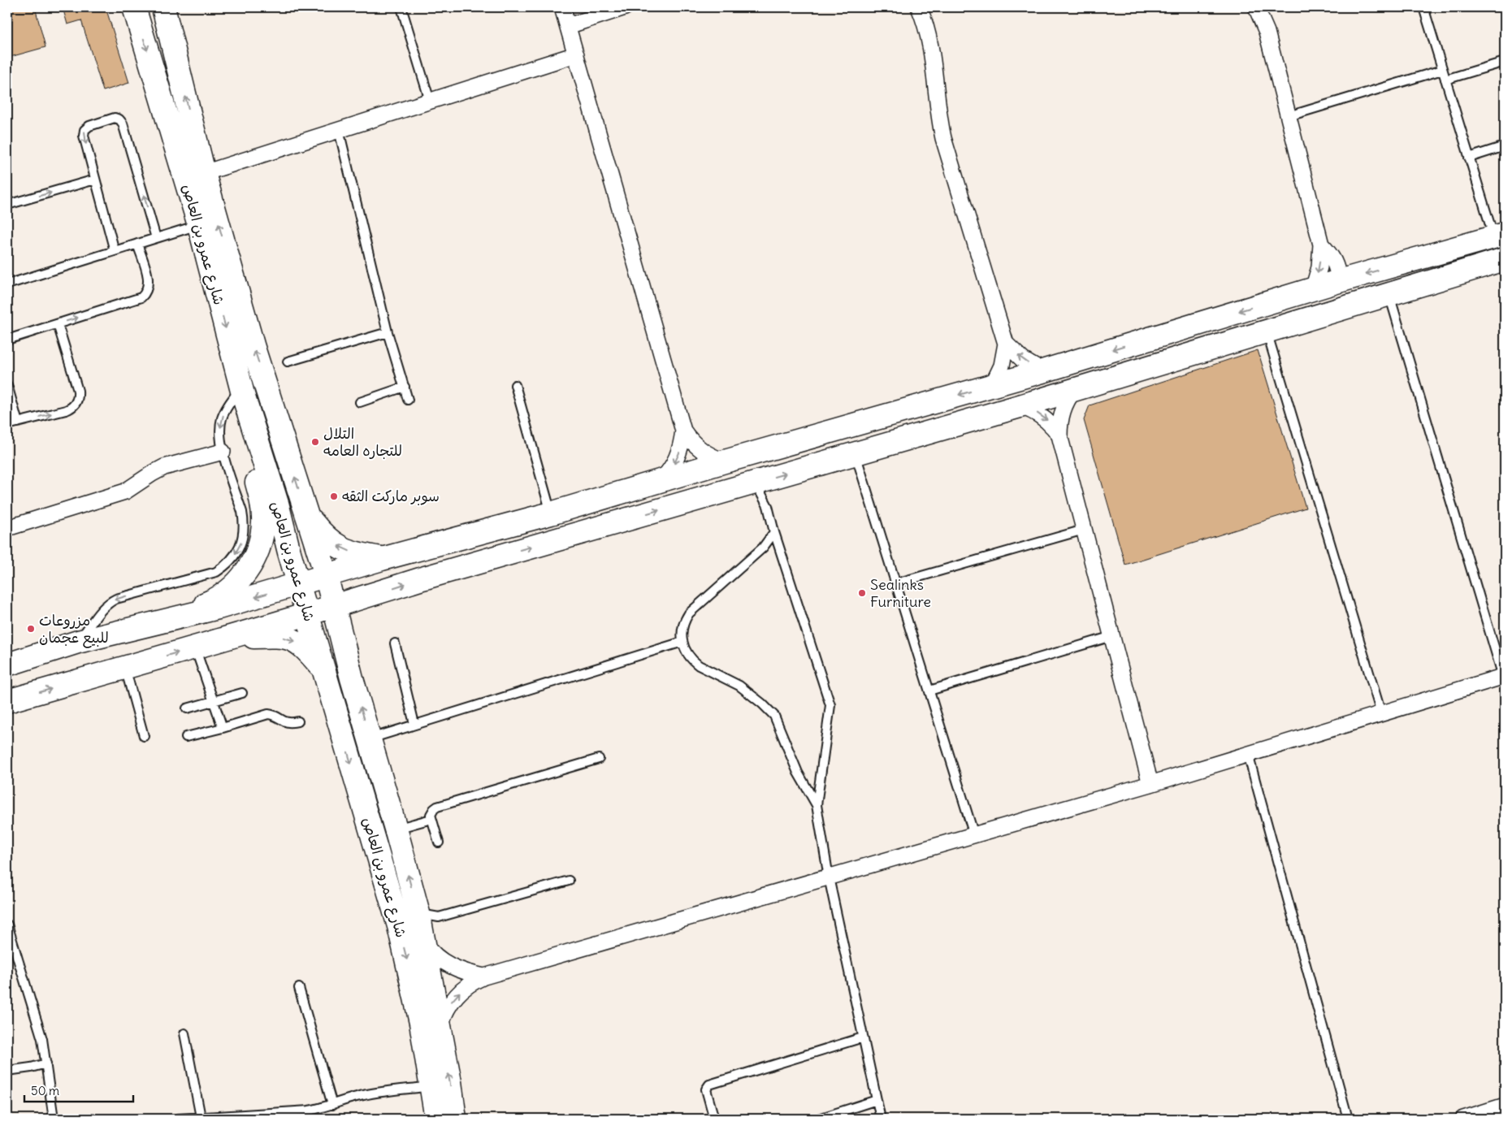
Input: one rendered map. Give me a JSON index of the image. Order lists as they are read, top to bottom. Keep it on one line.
{"streets":{"main road":["شارع عمرو بن العاص"]},"places":["التلال للتجاره العامه","سوبر ماركت الثقه","Sealinks Furniture","مزروعات للبيع عجمان"],"scale_bar":"50 m"}
